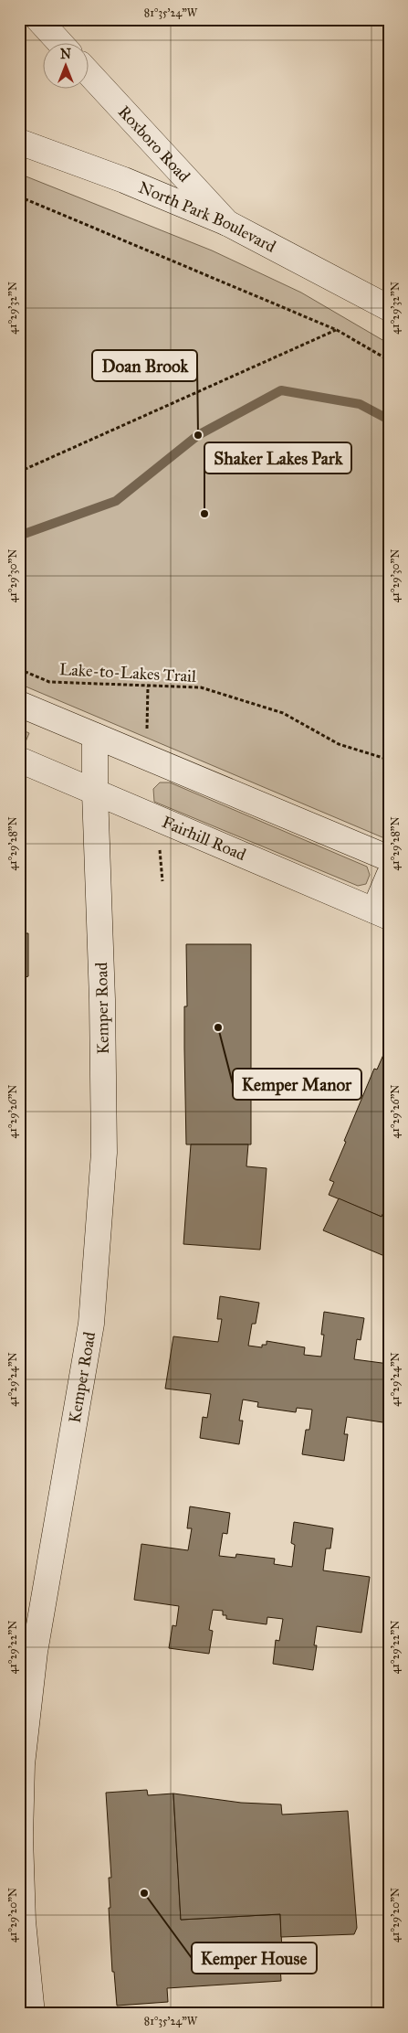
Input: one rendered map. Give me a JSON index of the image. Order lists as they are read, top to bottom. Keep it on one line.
{"streets":{"street":["Roxboro Road","North Park Boulevard","Fairhill Road","Kemper Road"],"path":["Lake-to-Lakes Trail"]},"crossings":[["Roxboro Road","North Park Boulevard"],["Fairhill Road","Kemper Road"]],"places":["Doan Brook","Shaker Lakes Park","Kemper Manor","Kemper House"],"north":"top","coordinates":["81°35'24\"W","41°29'32\"N","41°29'30\"N","41°29'28\"N","41°29'26\"N","41°29'24\"N","41°29'22\"N","41°29'20\"N"]}
